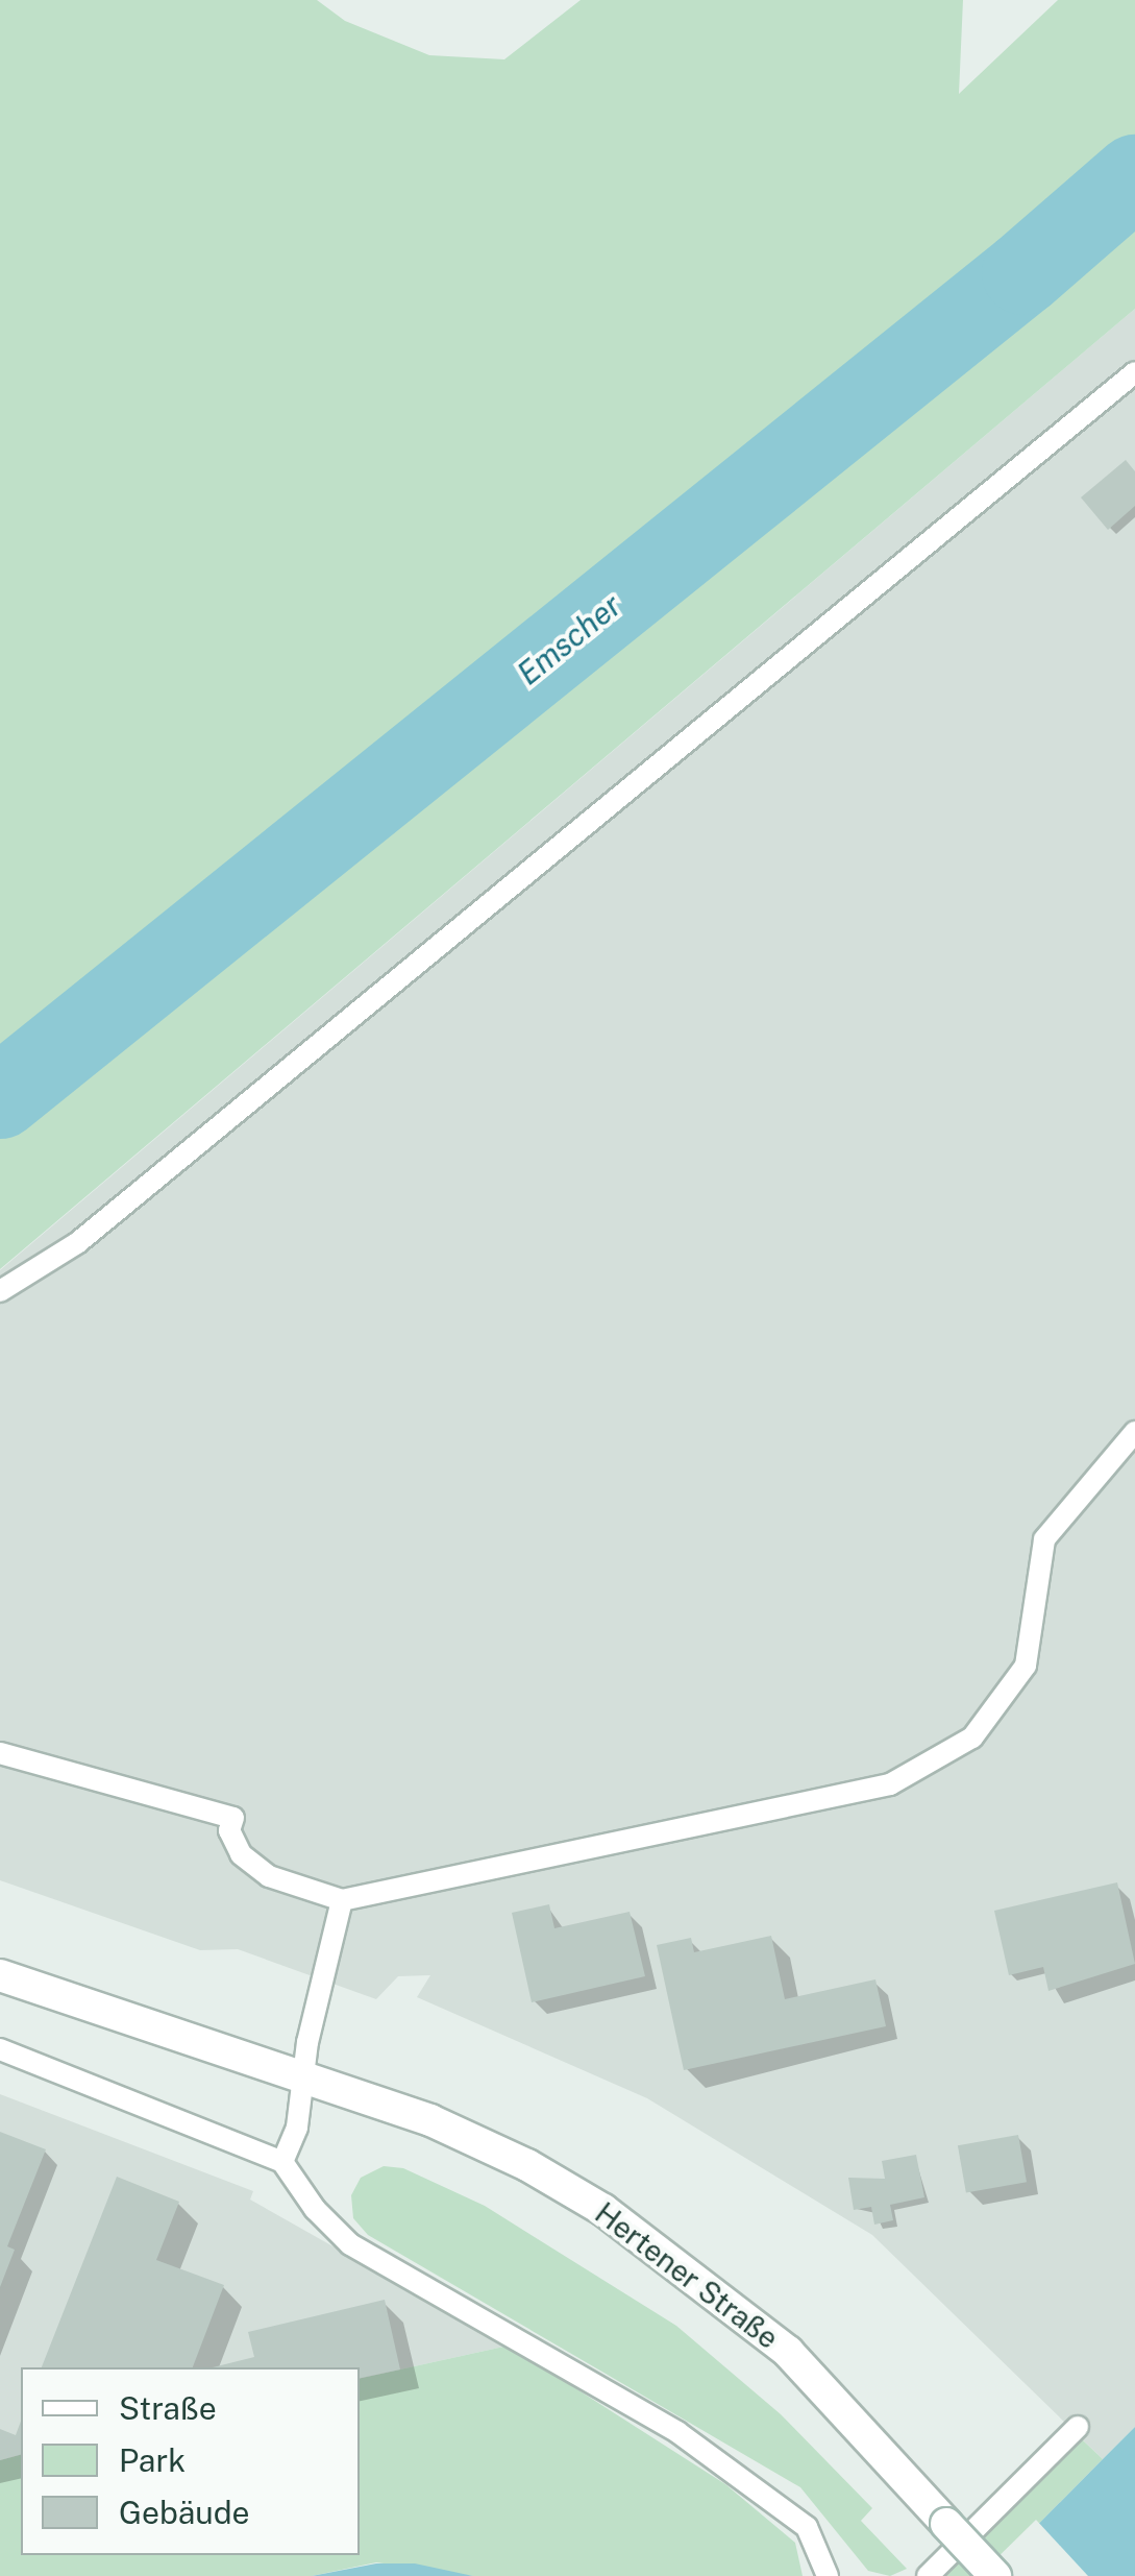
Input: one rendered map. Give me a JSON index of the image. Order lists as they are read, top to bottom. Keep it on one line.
{"streets":{"main road":["Hertener Straße"]},"water":["Emscher"],"legend":["Straße","Park","Gebäude"]}
